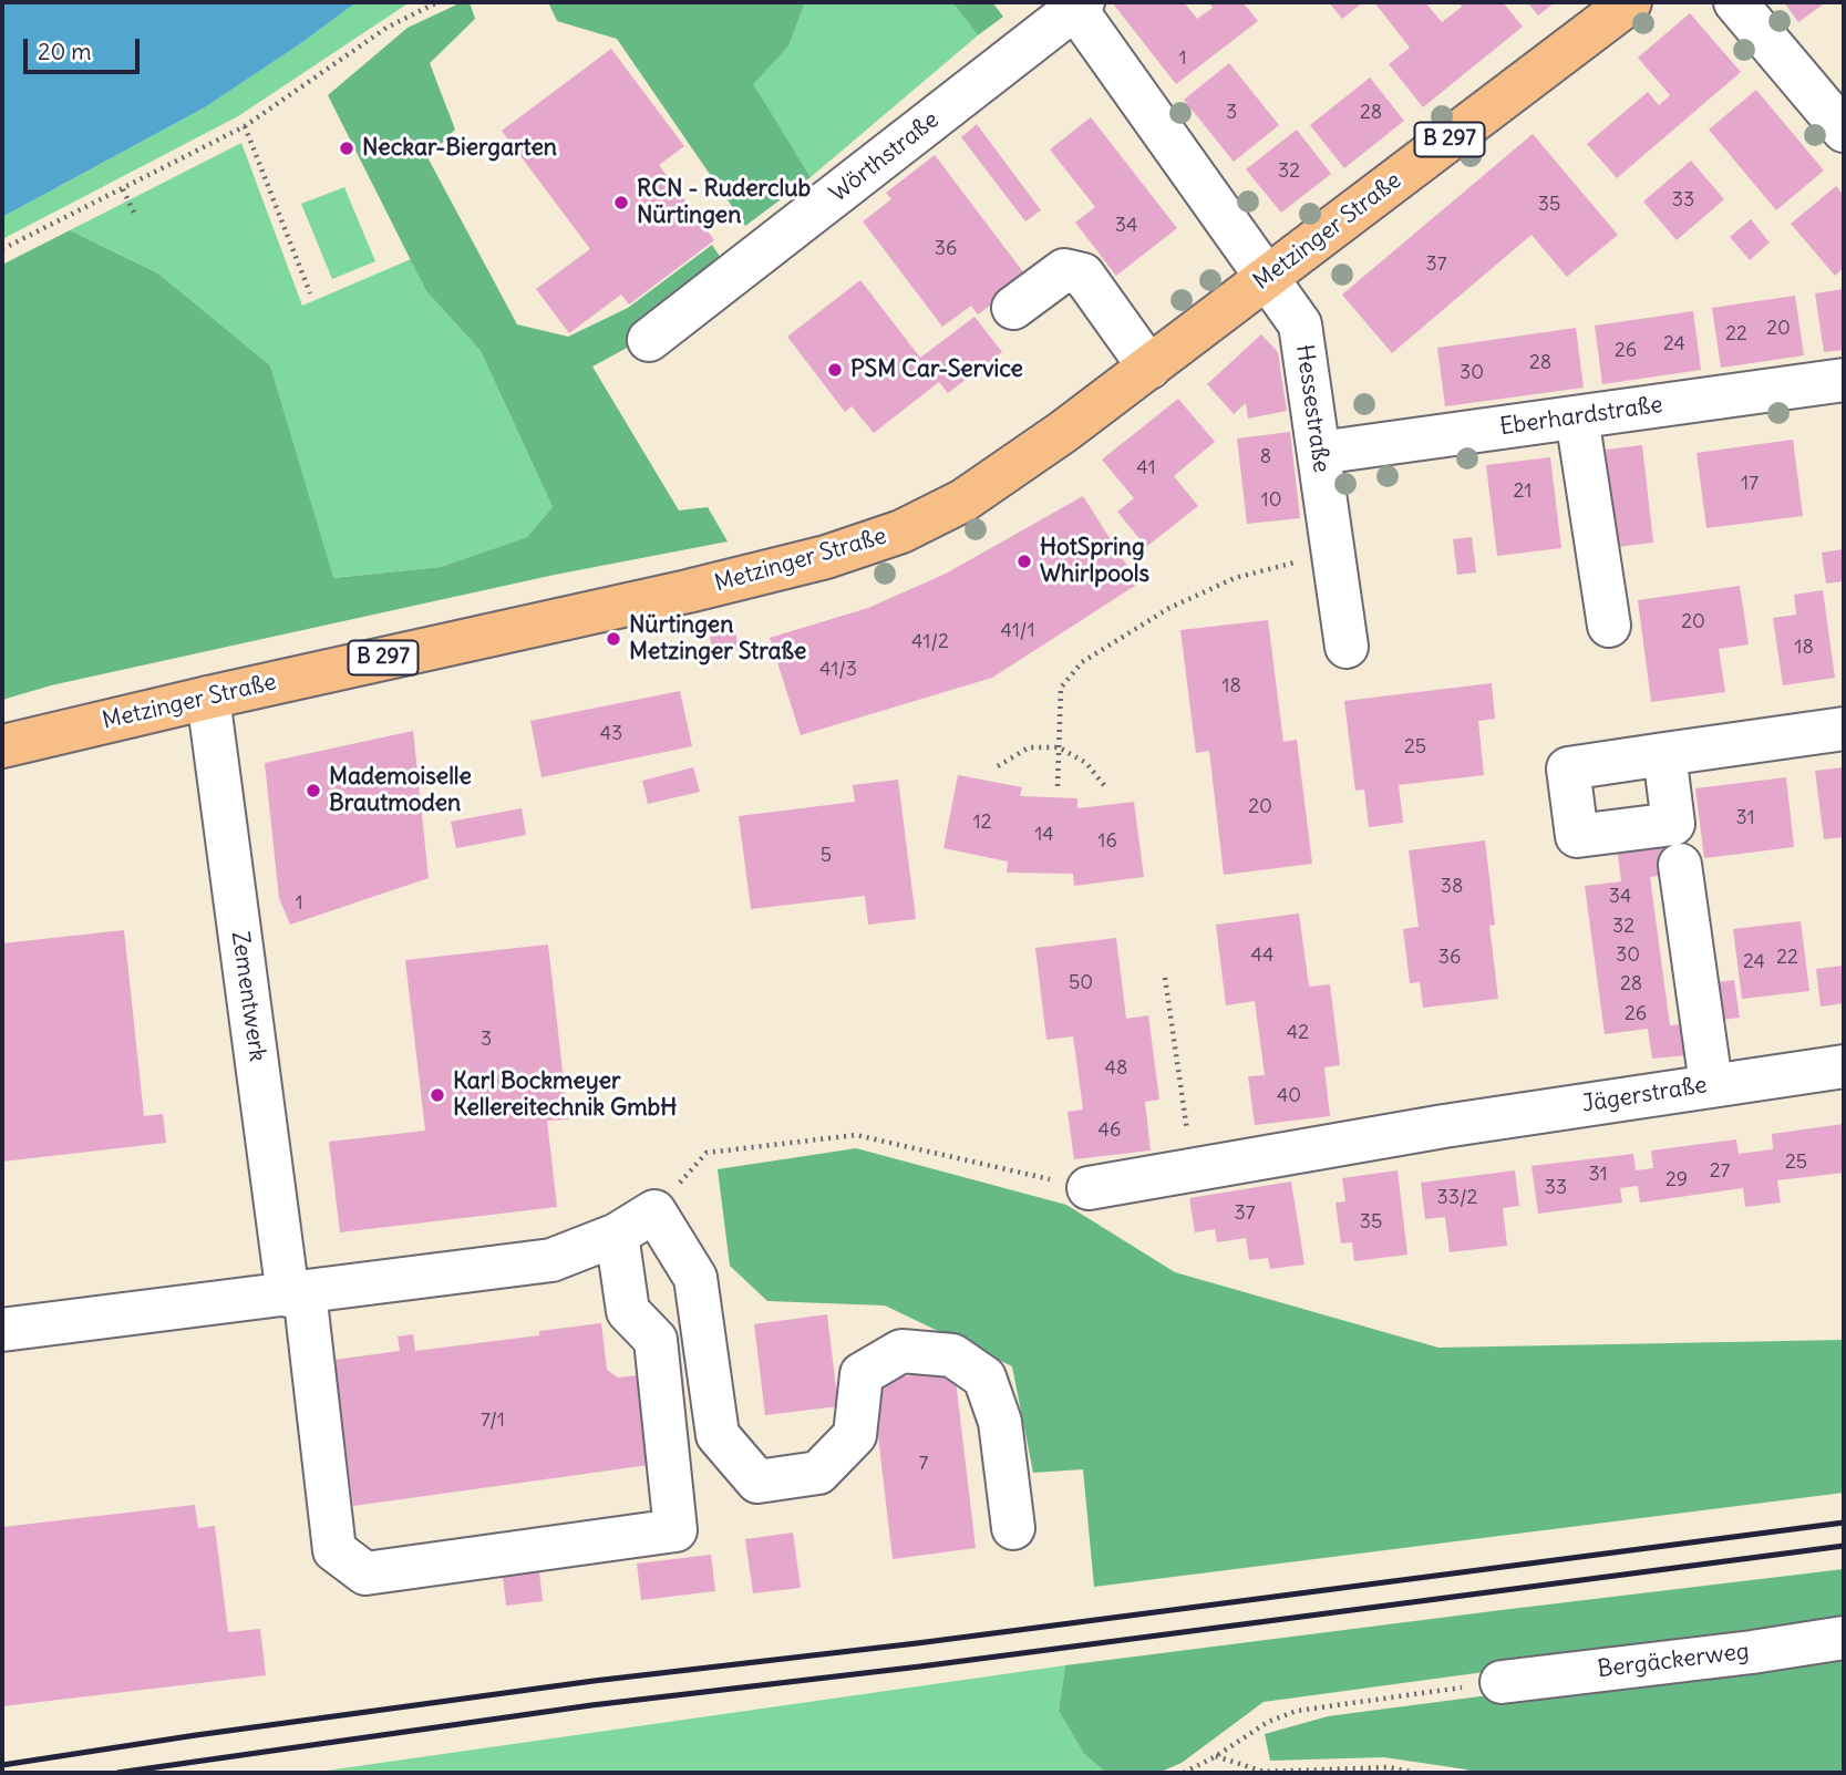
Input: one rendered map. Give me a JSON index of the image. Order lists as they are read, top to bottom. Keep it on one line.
{"streets":{"main road":["B 297","Metzinger Straße"],"street":["Wörthstraße","Hessestraße","Eberhardstraße","Zementwerk","Jägerstraße","Bergäckerweg"]},"crossings":[["Wörthstraße","Hessestraße"],["Metzinger Straße","Hessestraße"],["Metzinger Straße","Zementwerk"],["Hessestraße","Eberhardstraße"]],"places":["Neckar-Biergarten","RCN - Ruderclub Nürtingen","PSM Car-Service","HotSpring Whirlpools","Nürtingen Metzinger Straße","Mademoiselle Brautmoden","Karl Bockmeyer Kellereitechnik GmbH"],"house_numbers":["1","3","28","32","33","35","34","36","37","20","22","24","26","28","30","8","41","17","21","10","20","41/1","41/2","18","41/3","18","43","25","20","31","12","14","16","5","38","34","1","32","44","30","36","22","24","50","28","26","42","3","48","40","46","25","27","31","29","33","33/2","37","35","7/1","7"],"scale_bar":"20 m"}
